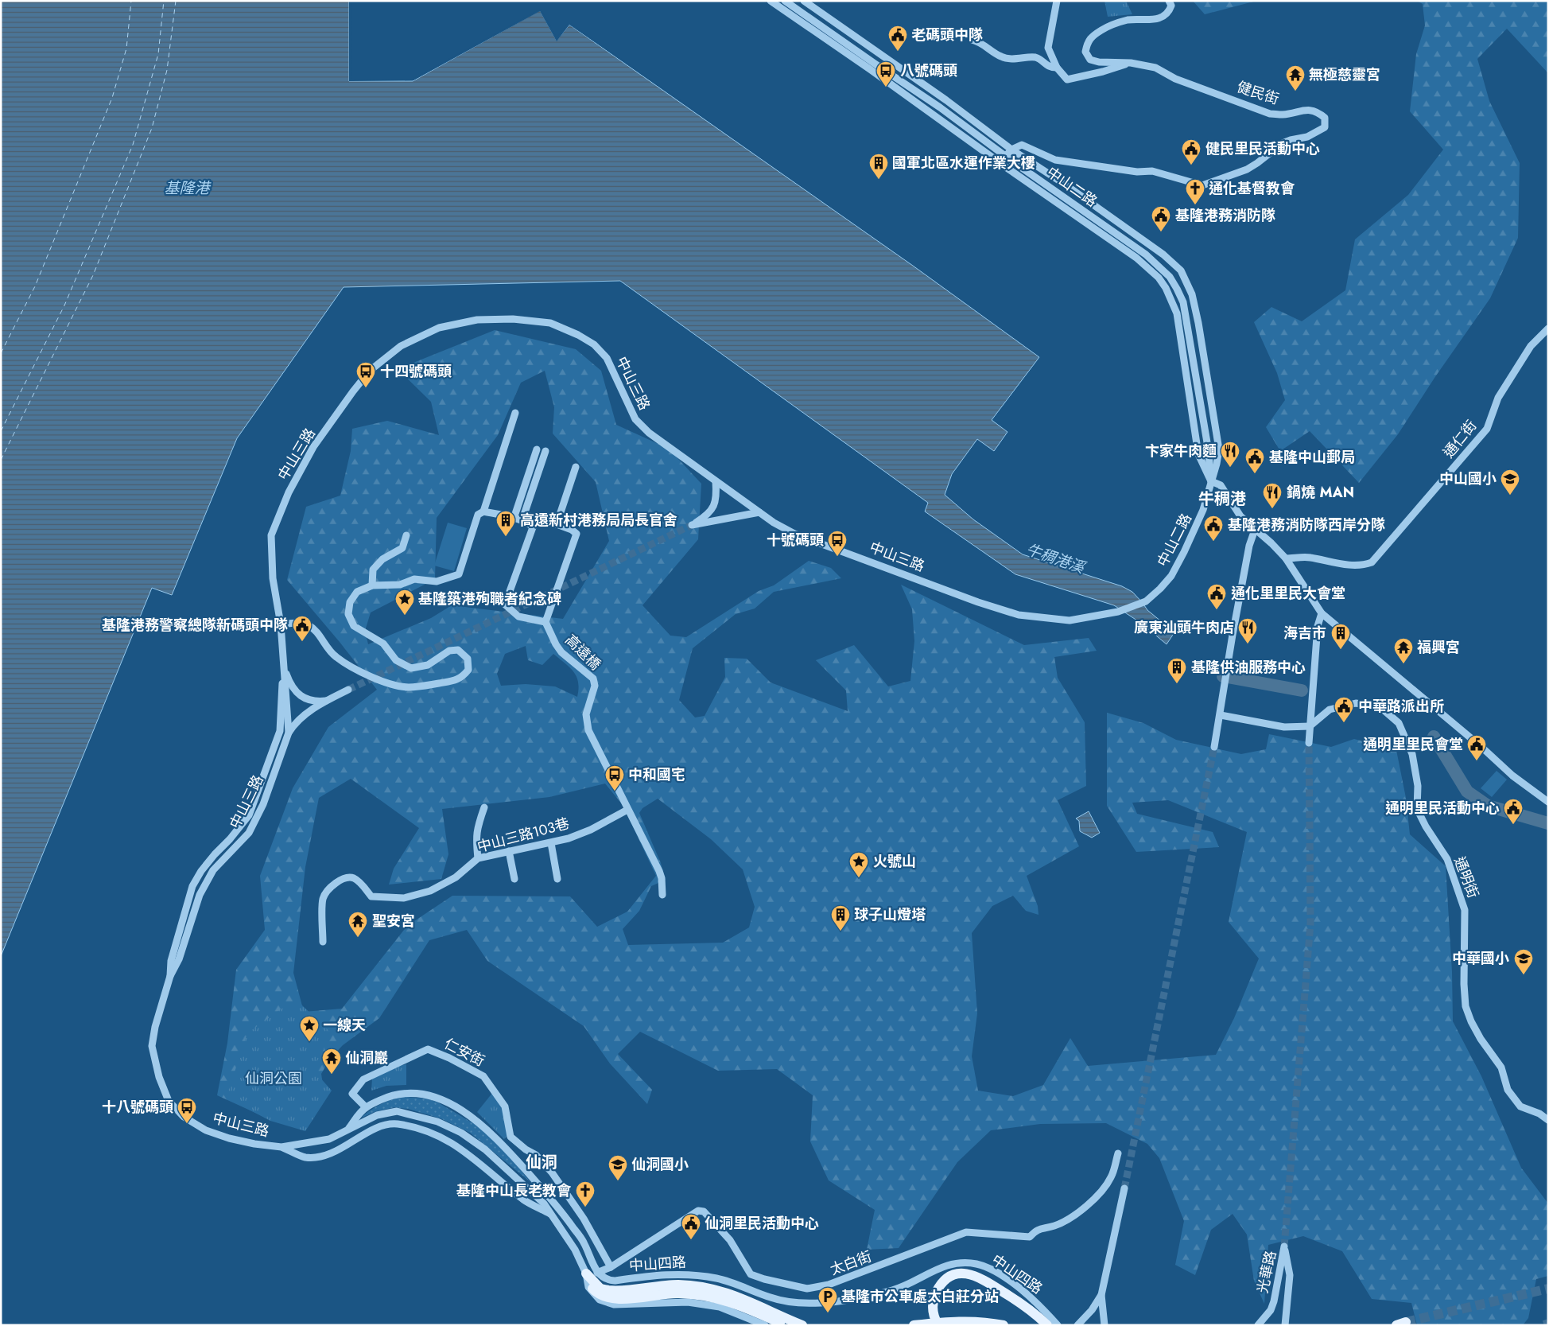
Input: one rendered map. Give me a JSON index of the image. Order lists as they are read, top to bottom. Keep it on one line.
{"streets":{"street":["健民街","中山二路","中山三路","通仁街","高遠橋","中山三路103巷","通明街","仁安街","太白街","中山四路","光華路"]},"crossings":[["健民街","中山二路"],["中山二路","中山三路"],["高遠橋","中山三路103巷"],["仁安街","太白街"],["太白街","中山四路"]],"districts":["牛稠港","仙洞"],"water":["基隆港","牛稠港溪"],"parks":["仙洞公園"],"places":{"public building":["老碼頭中隊","健民里民活動中心","基隆港務消防隊","基隆中山郵局","基隆港務消防隊西岸分隊","通化里里民大會堂","基隆港務警察總隊新碼頭中隊","中華路派出所","通明里里民會堂","通明里民活動中心","仙洞里民活動中心"],"bus stop":["八號碼頭","十四號碼頭","十號碼頭","中和國宅","十八號碼頭"],"temple":["無極慈靈宮","福興宮","聖安宮","仙洞巖"],"building":["國軍北區水運作業大樓","高遠新村港務局局長官舍","海吉市","基隆供油服務中心","球子山燈塔"],"church":["通化基督教會","基隆中山長老教會"],"restaurant":["卞家牛肉麵","鍋燒 MAN","廣東汕頭牛肉店"],"school or university":["中山國小","中華國小","仙洞國小"],"place":["基隆築港殉職者紀念碑","火號山","一線天"],"parking":["基隆市公車處太白莊分站"]}}
